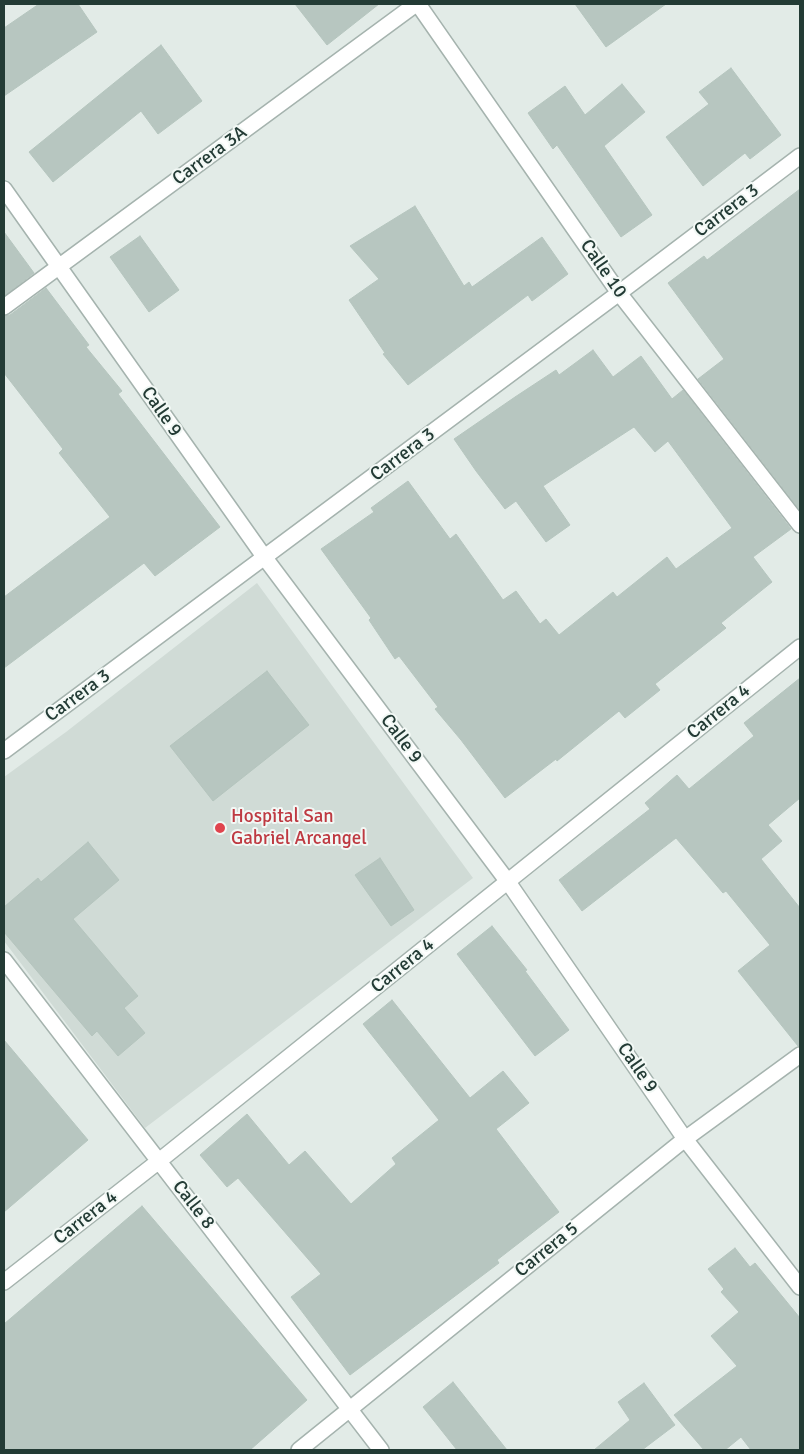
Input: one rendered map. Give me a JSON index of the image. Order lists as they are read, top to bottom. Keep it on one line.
{"streets":{"street":["Carrera 3A","Carrera 3","Calle 10","Calle 9","Carrera 4","Calle 8","Carrera 5"]},"crossings":[["Carrera 3A","Calle 10"],["Carrera 3A","Calle 9"],["Carrera 3","Calle 10"],["Carrera 3","Calle 9"],["Calle 9","Carrera 4"],["Calle 9","Carrera 5"],["Carrera 4","Calle 8"],["Calle 8","Carrera 5"]],"places":["Hospital San Gabriel Arcangel"]}
